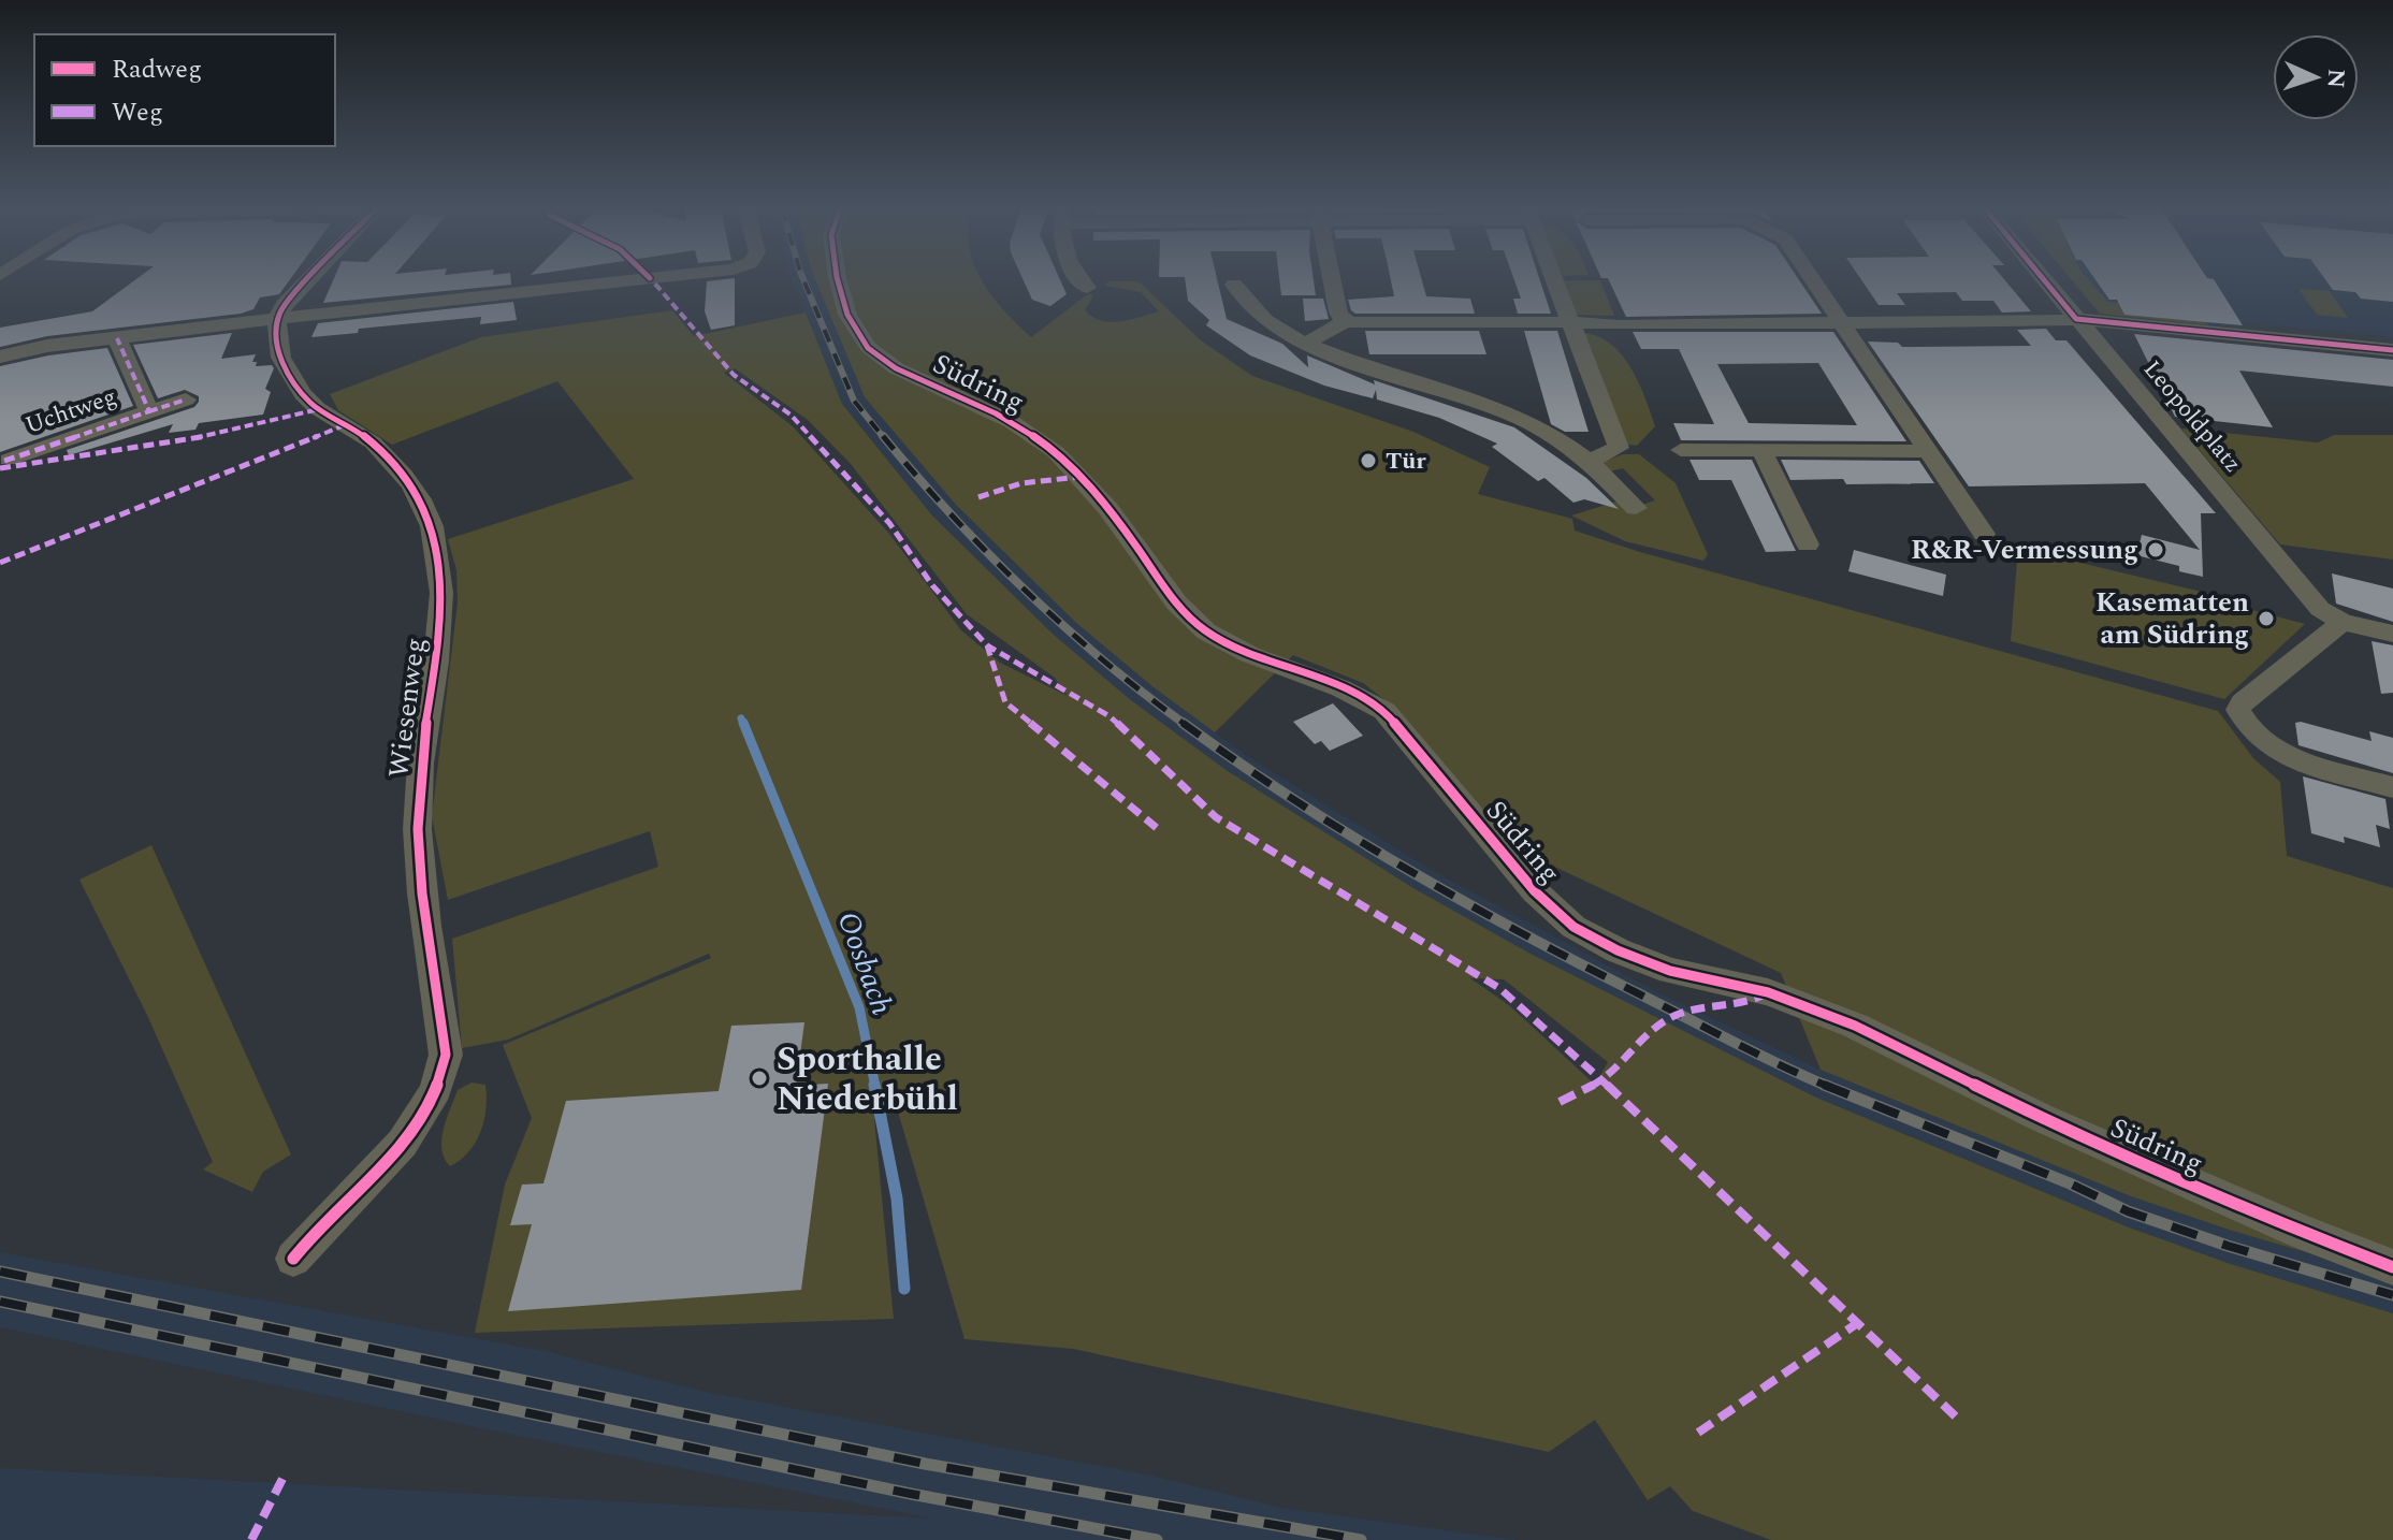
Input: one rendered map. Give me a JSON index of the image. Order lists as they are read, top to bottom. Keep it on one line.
{"streets":{"street":["Südring","Uchtweg","Leopoldplatz","Wiesenweg"]},"water":["Oosbach"],"places":["Tür","R&R-Vermessung","Kasematten am Südring","Sporthalle Niederbühl"],"legend":["Radweg","Weg"],"north":"right"}
